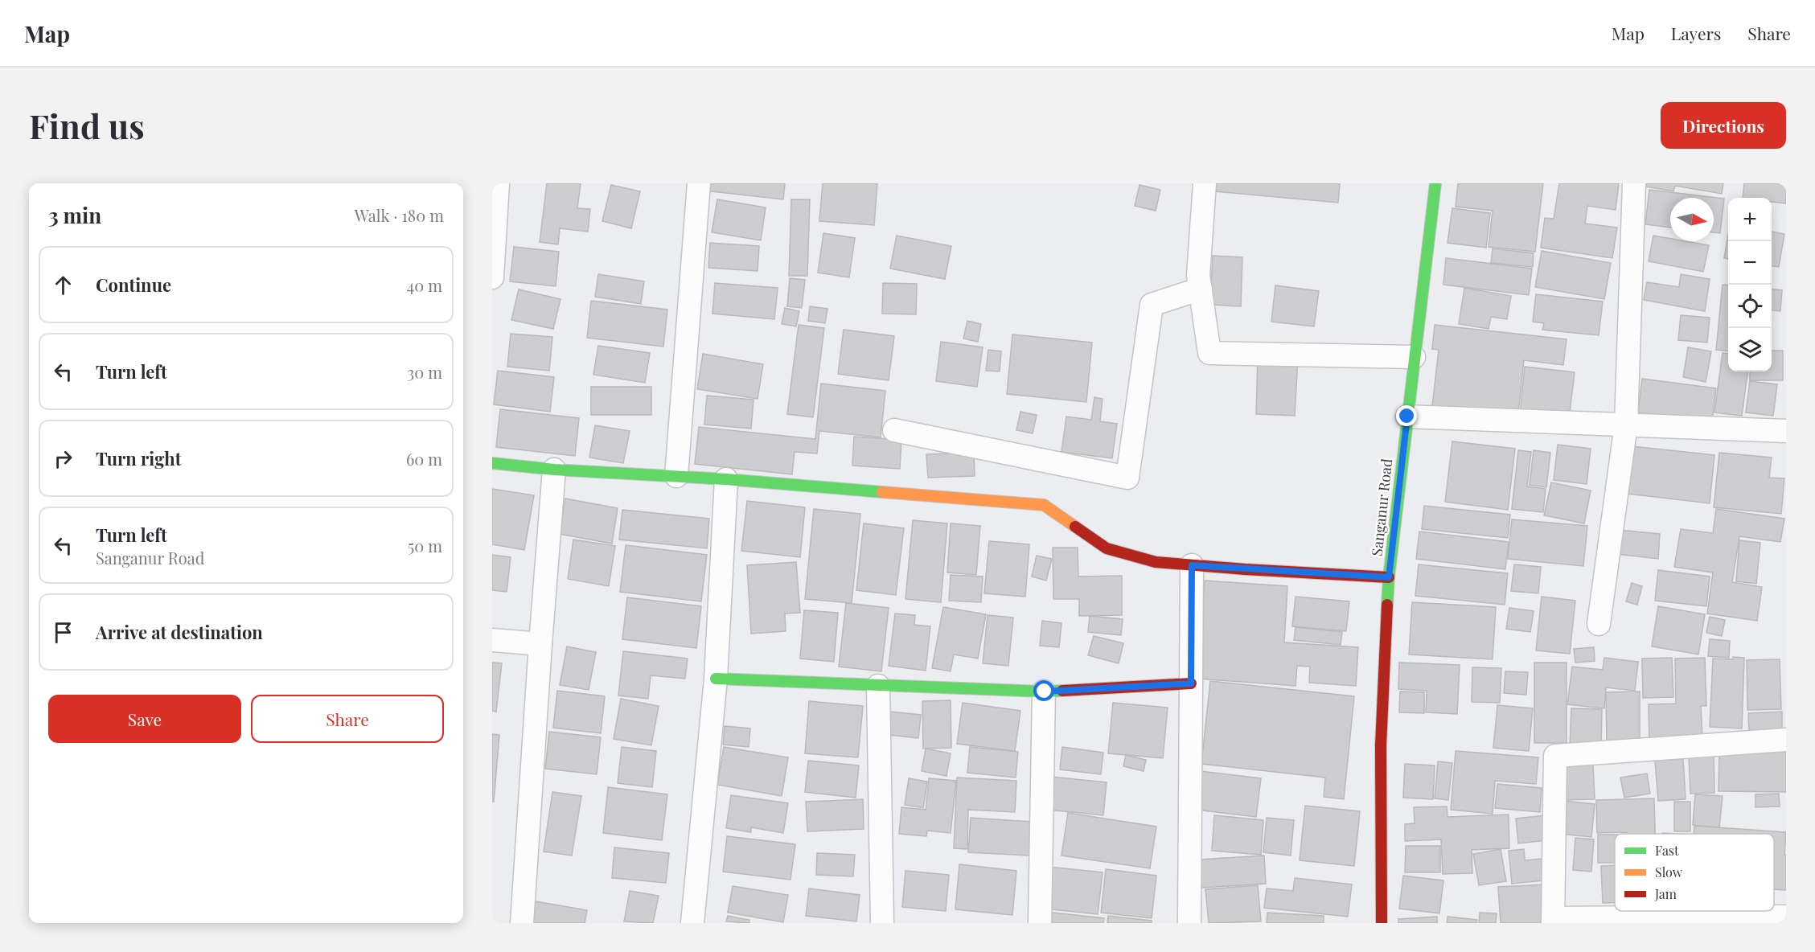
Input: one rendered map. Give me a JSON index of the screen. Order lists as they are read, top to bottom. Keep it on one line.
{"streets":{"street":["Sanganur Road"]},"legend":["Fast","Slow","Jam"],"north":"right","page":{"header":"Map","nav":["Map","Layers","Share"],"buttons":["Directions",["Save","Share"]],"title":"Find us","heading":["3 min","Walk · 180 m"],"map_buttons":["+","−"],"list":[["Continue","40 m"],["Turn left","30 m"],["Turn right","60 m"],["Turn left","Sanganur Road","50 m"],"Arrive at destination"]}}
